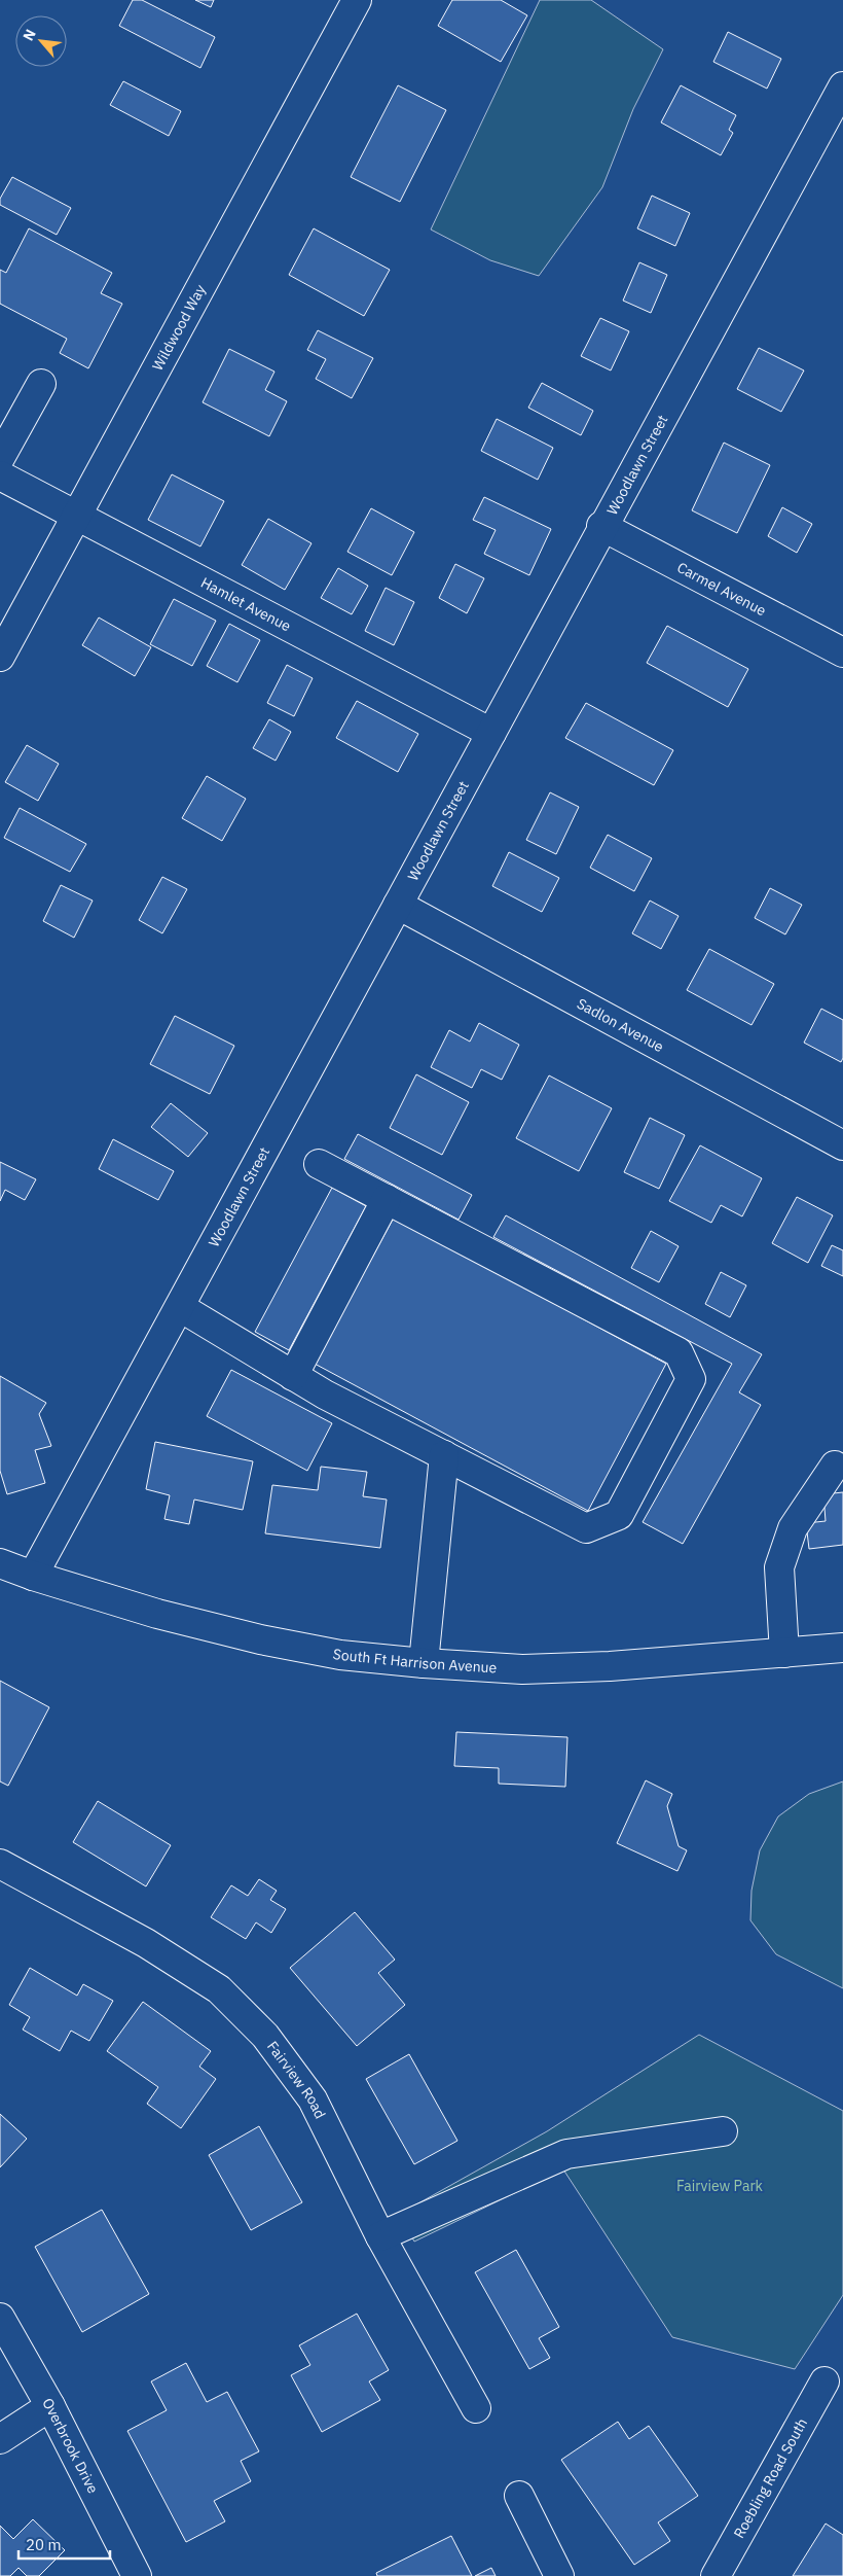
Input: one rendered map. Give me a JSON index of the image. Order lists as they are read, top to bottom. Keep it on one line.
{"streets":{"street":["Wildwood Way","Woodlawn Street","Carmel Avenue","Hamlet Avenue","Sadlon Avenue","South Ft Harrison Avenue","Fairview Road","Overbrook Drive","Roebling Road South"]},"crossings":[["Wildwood Way","Hamlet Avenue"],["Woodlawn Street","Carmel Avenue"],["Woodlawn Street","Hamlet Avenue"],["Woodlawn Street","Sadlon Avenue"],["Woodlawn Street","South Ft Harrison Avenue"]],"parks":["Fairview Park"],"scale_bar":"20 m","north":"top left"}
